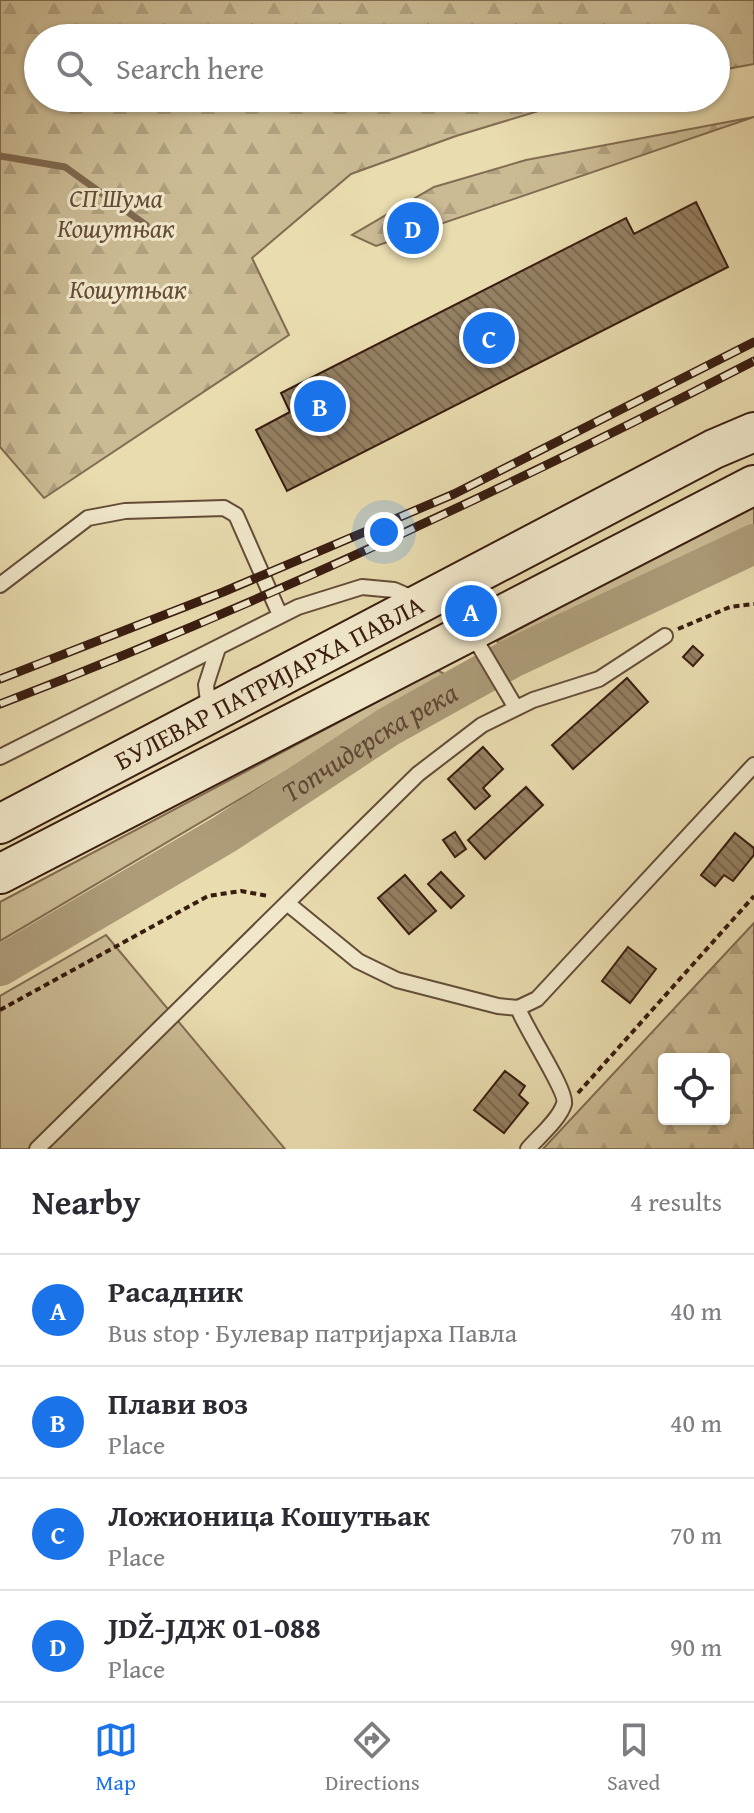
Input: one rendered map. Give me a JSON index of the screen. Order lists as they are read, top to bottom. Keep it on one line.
{"streets":{"main road":["БУЛЕВАР ПАТРИЈАРХА ПАВЛА"]},"water":["Топчидерска река"],"parks":["СП Шума Кошутњак","Кошутњак"],"page":{"search":"Search here","pins":["D","C","B","A"],"heading":["Nearby","4 results"],"list":[{"mark":"A","name":"Расадник","note":"Bus stop · Булевар патријарха Павла","value":"40 m"},{"mark":"B","name":"Плави воз","note":"Place","value":"40 m"},{"mark":"C","name":"Ложионица Кошутњак","note":"Place","value":"70 m"},{"mark":"D","name":"JDŽ-JДЖ 01-088","note":"Place","value":"90 m"}],"nav":["Map","Directions","Saved"]}}
